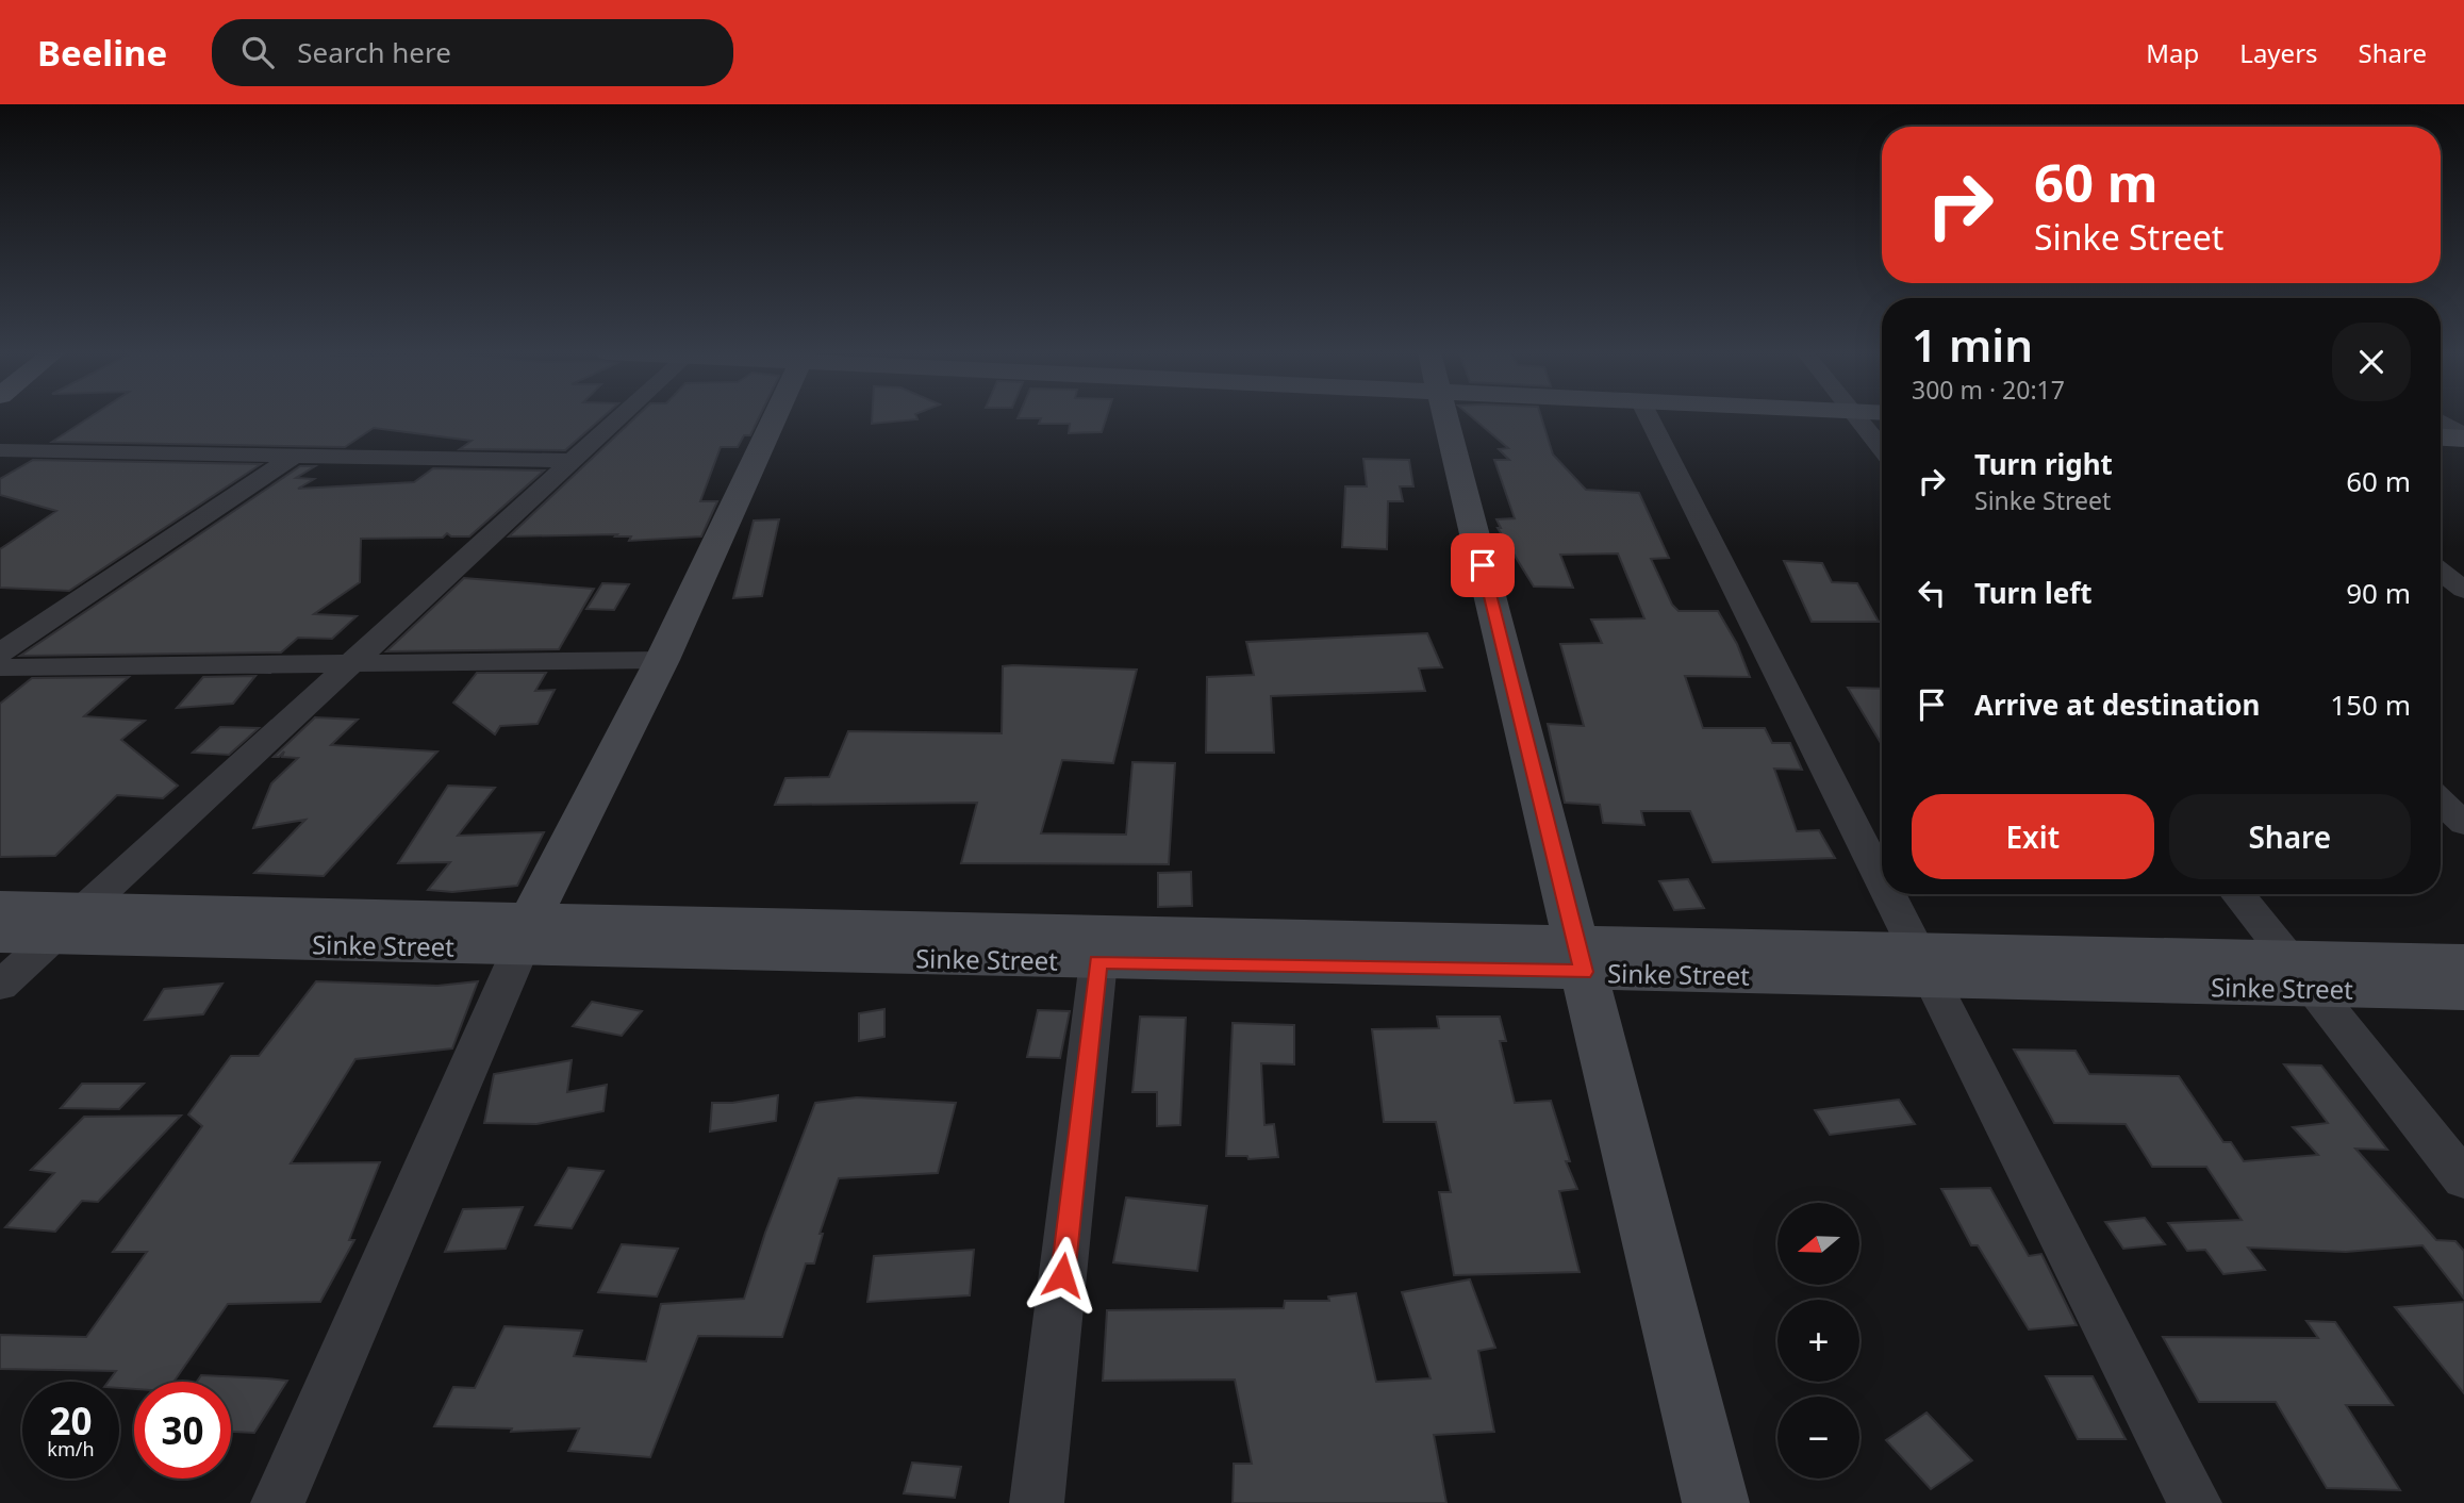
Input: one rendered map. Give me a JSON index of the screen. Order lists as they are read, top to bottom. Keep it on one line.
{"streets":{"street":["Sinke Street"]},"north":"left","page":{"header":"Beeline","search":"Search here","nav":["Map","Layers","Share"],"turn":["60 m","Sinke Street"],"heading":["1 min","300 m · 20:17"],"list":[{"name":"Turn right","note":"Sinke Street","value":"60 m"},{"name":"Turn left","value":"90 m"},{"name":"Arrive at destination","value":"150 m"}],"buttons":["Exit","Share"],"map_buttons":["+","−"],"speed":"20 km/h","limit":"30"}}
